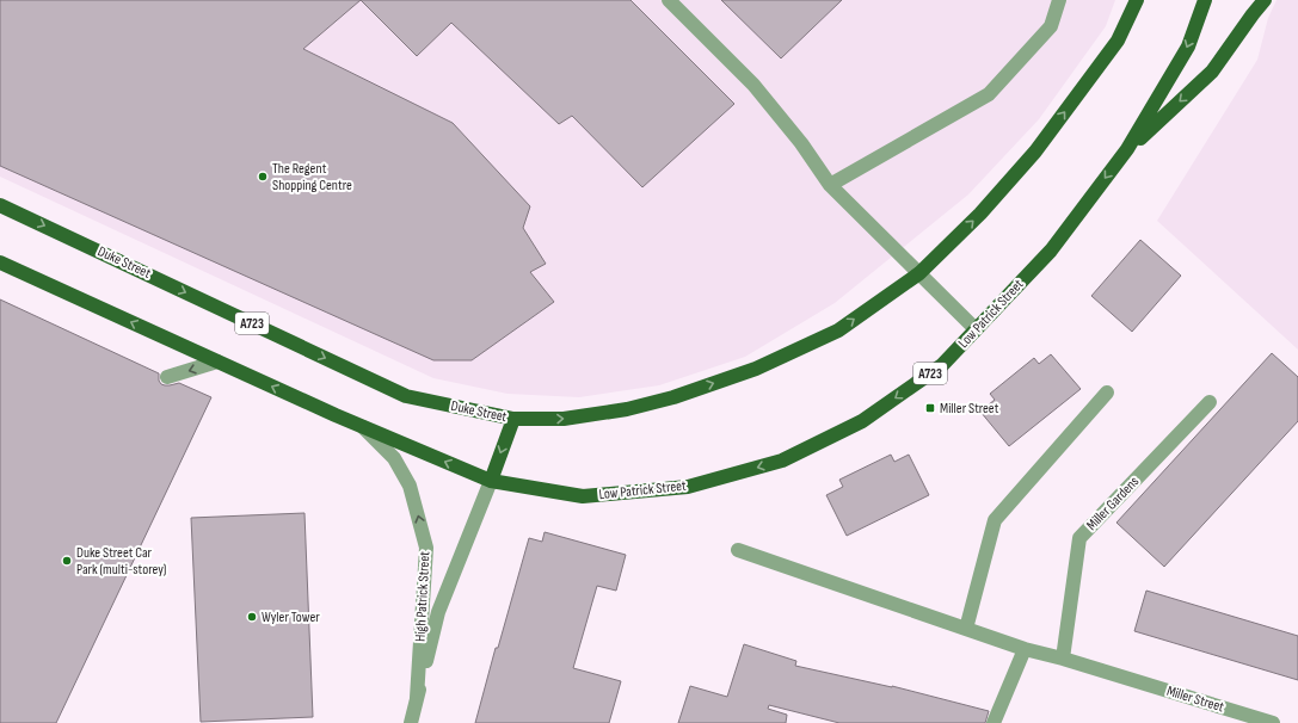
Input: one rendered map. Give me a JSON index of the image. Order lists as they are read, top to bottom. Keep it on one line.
{"streets":{"main road":["Duke Street","Low Patrick Street","A723"],"street":["Miller Gardens","High Patrick Street","Miller Street"]},"crossings":[["Duke Street","Low Patrick Street"],["Duke Street","A723"],["Duke Street","High Patrick Street"],["Low Patrick Street","A723"],["Low Patrick Street","High Patrick Street"],["A723","High Patrick Street"],["Miller Gardens","Miller Street"]],"one_way":["High Patrick Street"],"places":{"other":["The Regent Shopping Centre","Duke Street Car Park (multi-storey)","Wyler Tower"],"transit":["Miller Street"]}}
